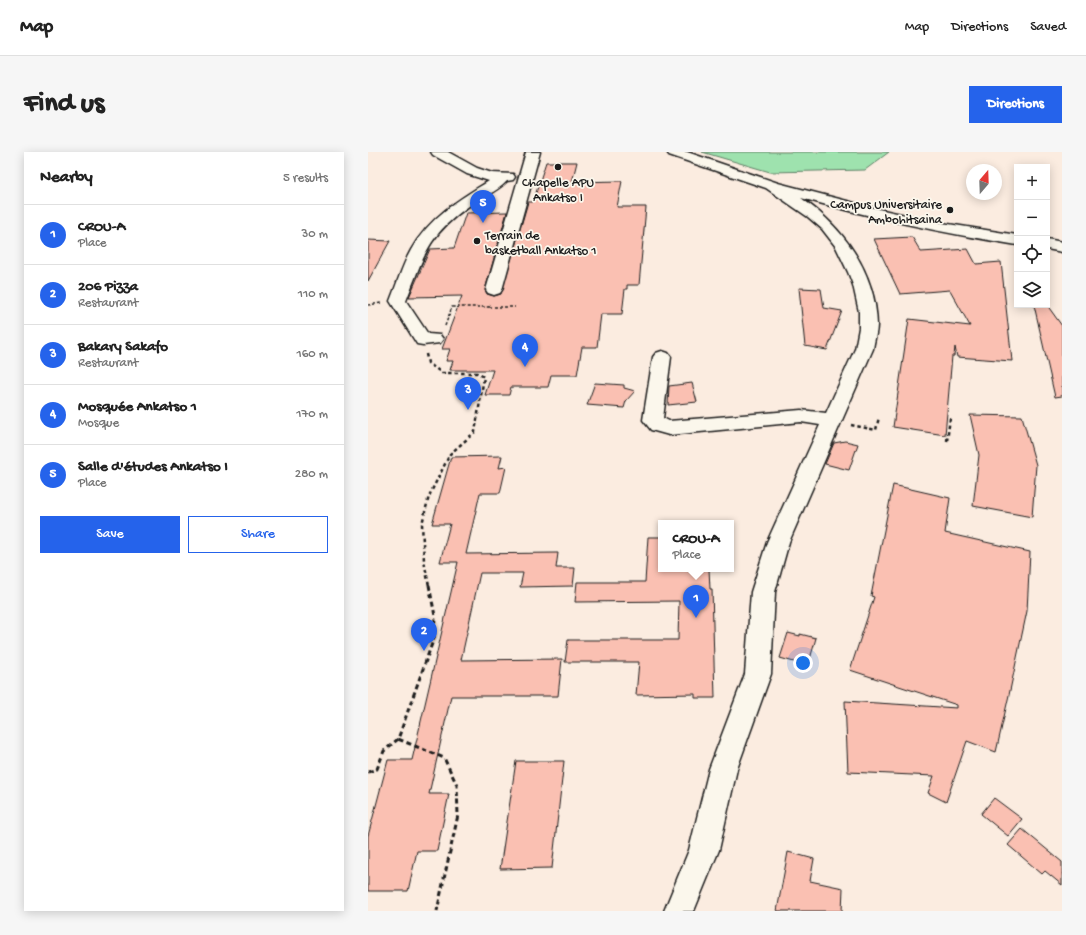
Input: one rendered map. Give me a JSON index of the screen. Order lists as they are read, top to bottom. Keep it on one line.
{"places":["Chapelle APU Ankatso I","Campus Universitaire Ambohitsaina","Terrain de basketball Ankatso 1"],"north":"top","page":{"header":"Map","nav":["Map","Directions","Saved"],"buttons":["Directions",["Save","Share"]],"title":"Find us","heading":["Nearby","5 results"],"map_buttons":["+","−"],"pins":["5","4","3","1","2"],"list":[{"mark":"1","name":"CROU-A","note":"Place","value":"30 m"},{"mark":"2","name":"206 Pizza","note":"Restaurant","value":"110 m"},{"mark":"3","name":"Bakary Sakafo","note":"Restaurant","value":"160 m"},{"mark":"4","name":"Mosquée Ankatso 1","note":"Mosque","value":"170 m"},{"mark":"5","name":"Salle d'études Ankatso I","note":"Place","value":"280 m"}],"popup":["CROU-A","Place"]}}
